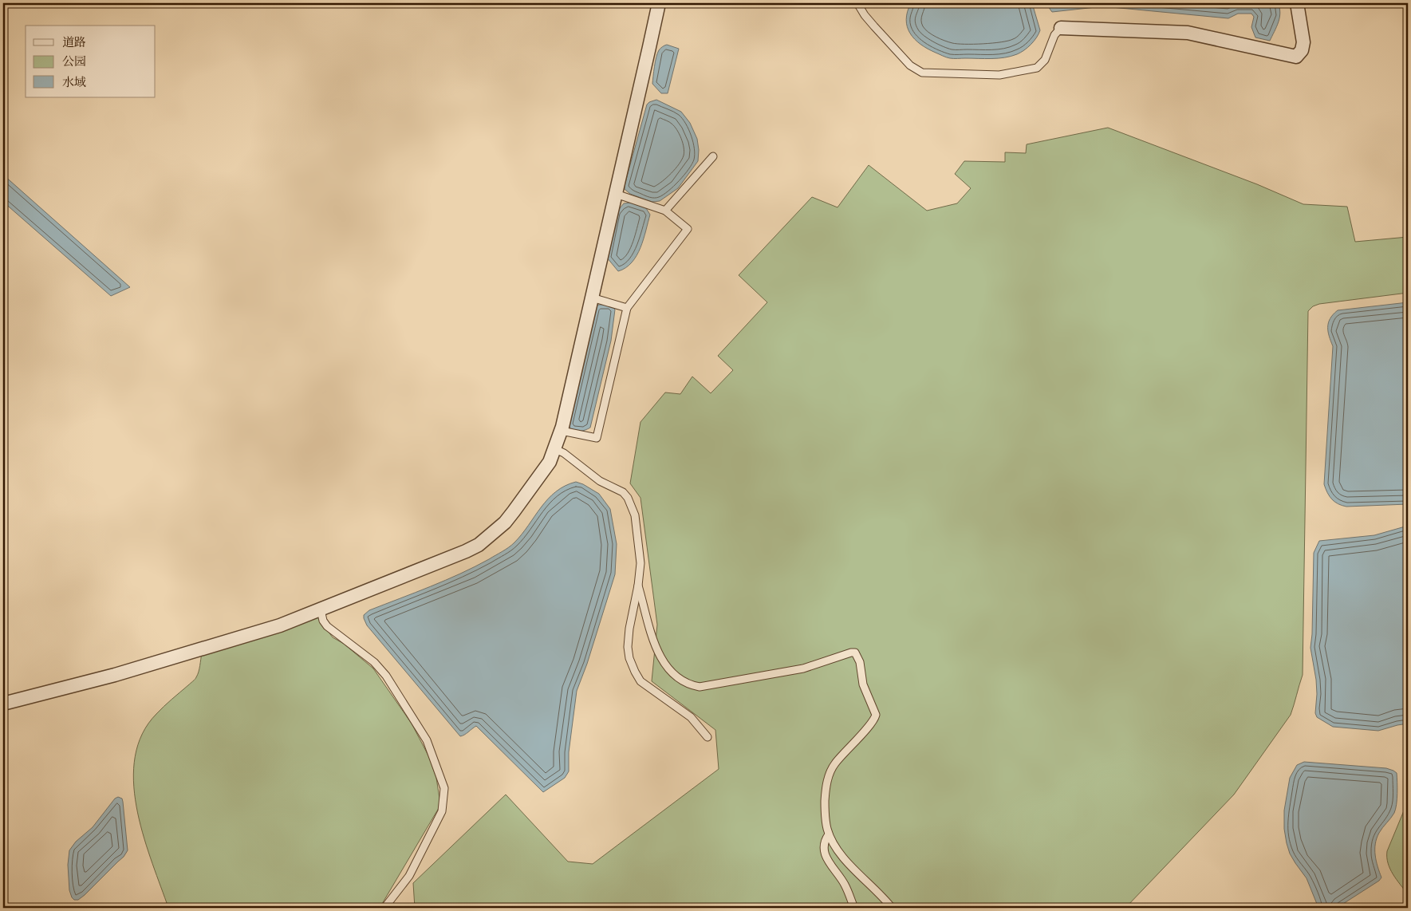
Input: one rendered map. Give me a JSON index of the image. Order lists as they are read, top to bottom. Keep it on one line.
{"legend":["道路","公园","水域"]}
